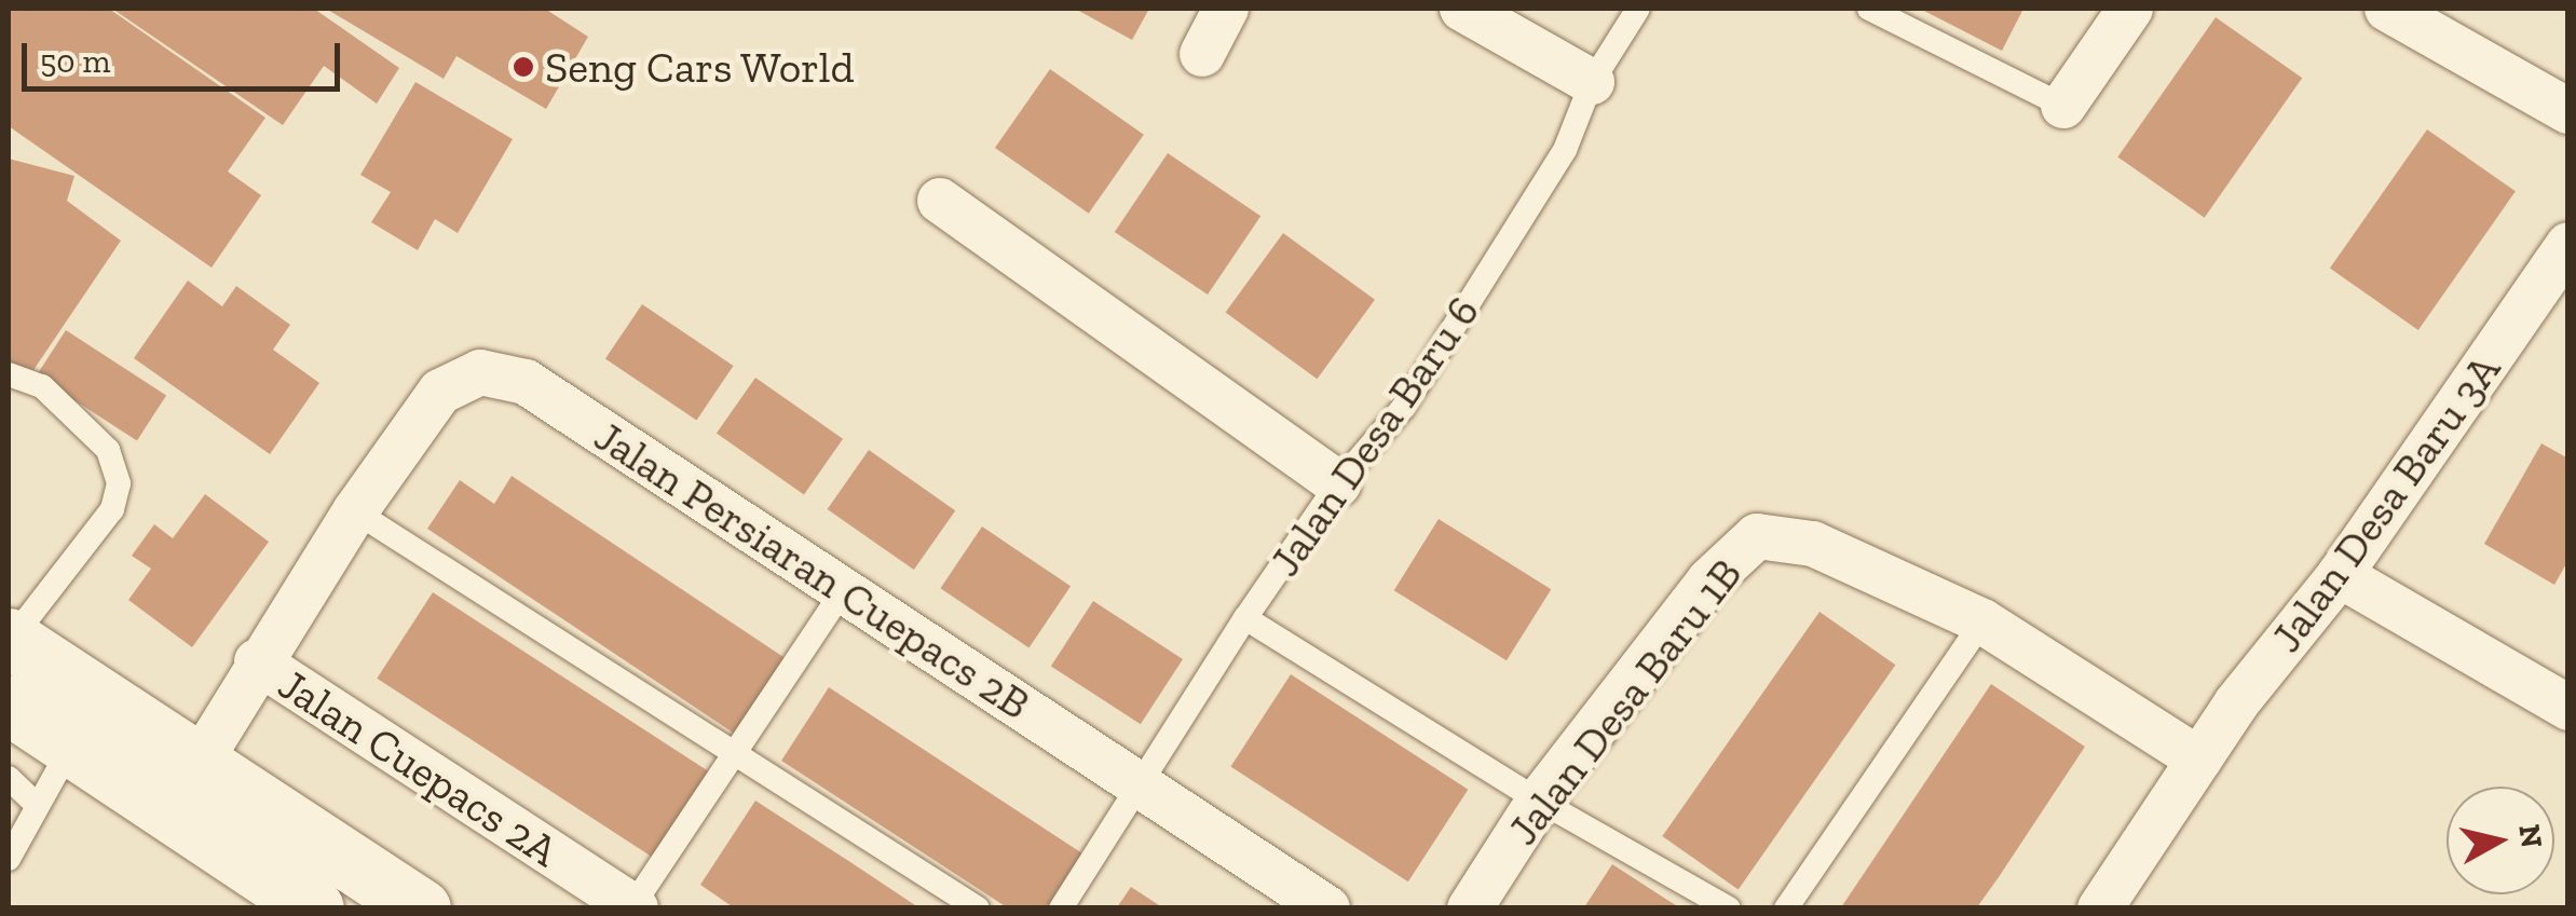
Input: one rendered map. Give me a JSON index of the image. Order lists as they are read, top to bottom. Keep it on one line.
{"streets":{"street":["Jalan Desa Baru 3A","Jalan Persiaran Cuepacs 2B","Jalan Desa Baru 1B","Jalan Cuepacs 2A"],"lane":["Jalan Desa Baru 6"]},"crossings":[["Jalan Desa Baru 6","Jalan Persiaran Cuepacs 2B"],["Jalan Desa Baru 3A","Jalan Desa Baru 1B"]],"places":["Seng Cars World"],"scale_bar":"50 m","north":"right"}
